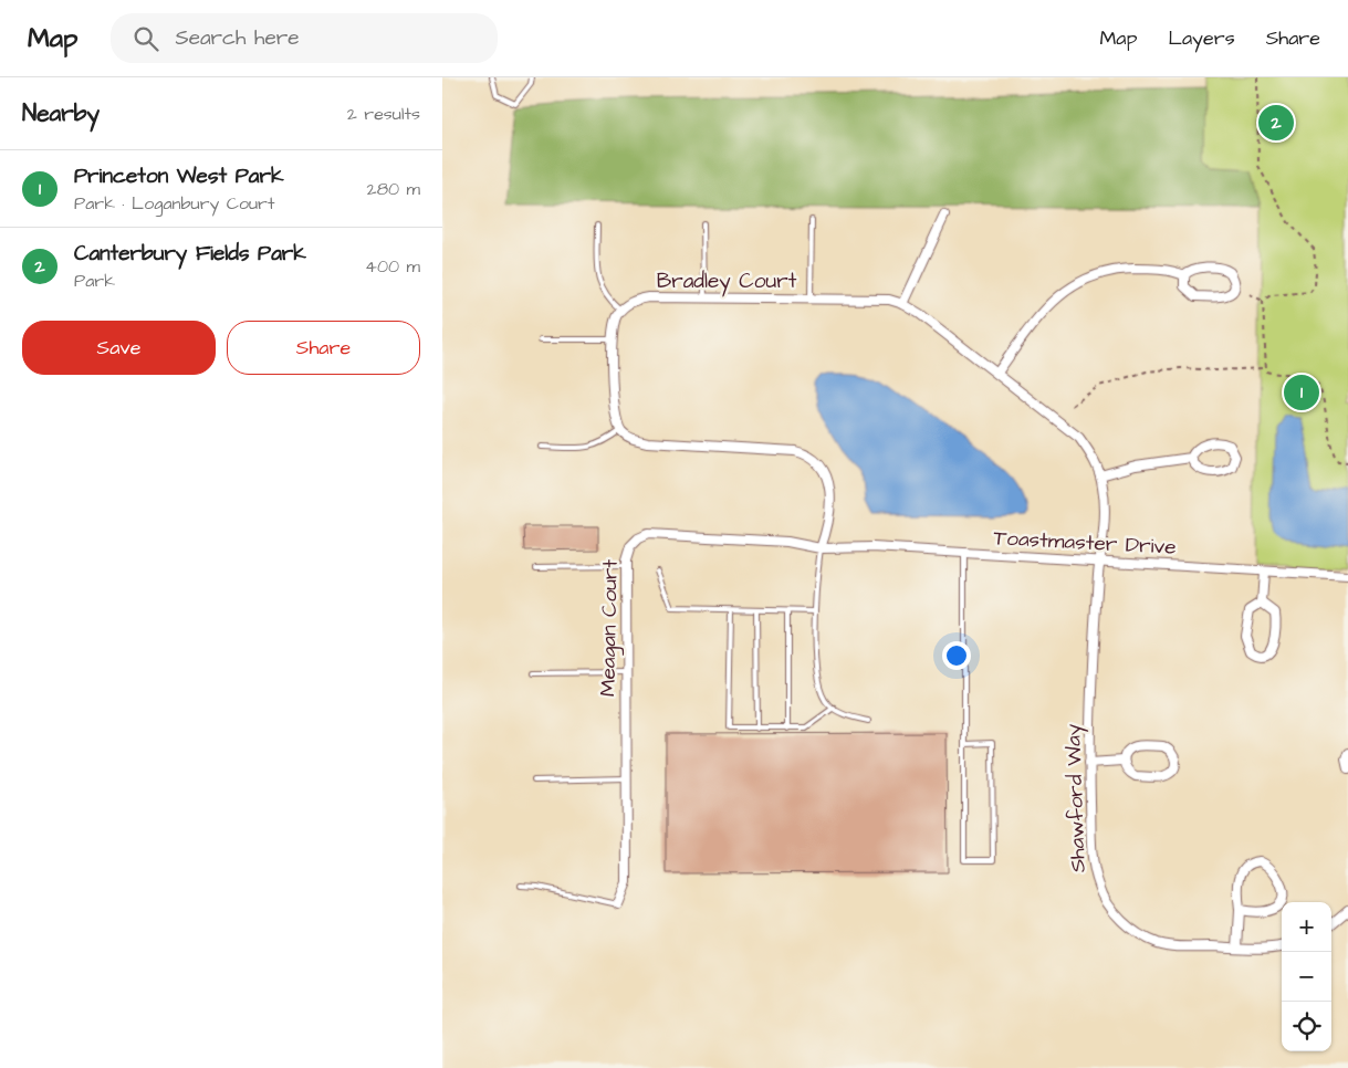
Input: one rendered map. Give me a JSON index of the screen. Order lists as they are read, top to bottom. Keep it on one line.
{"streets":{"street":["Bradley Court","Toastmaster Drive","Meagan Court","Shawford Way"]},"crossings":[["Bradley Court","Toastmaster Drive"],["Bradley Court","Shawford Way"],["Toastmaster Drive","Meagan Court"],["Toastmaster Drive","Shawford Way"]],"page":{"header":"Map","search":"Search here","nav":["Map","Layers","Share"],"heading":["Nearby","2 results"],"pins":["2","1"],"list":[{"mark":"1","name":"Princeton West Park","note":"Park · Loganbury Court","value":"280 m"},{"mark":"2","name":"Canterbury Fields Park","note":"Park","value":"400 m"}],"buttons":["Save","Share"],"map_buttons":["+","−"]}}
